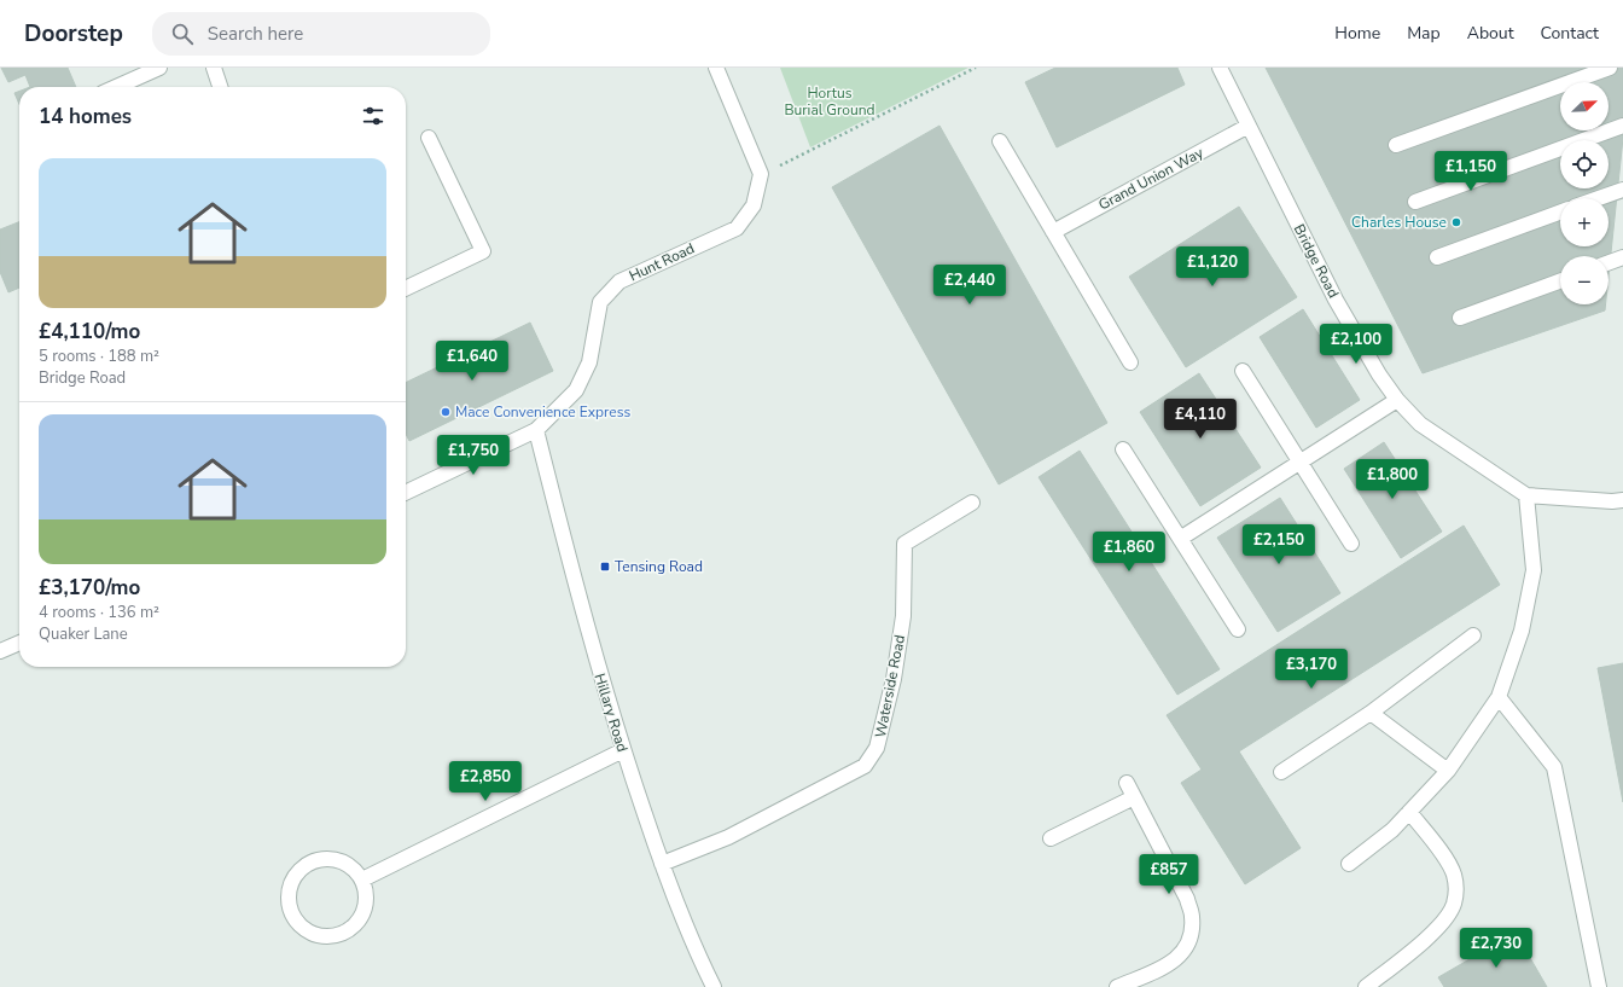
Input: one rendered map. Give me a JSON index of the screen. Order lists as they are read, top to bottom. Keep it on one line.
{"streets":{"street":["Grand Union Way","Bridge Road","Hunt Road","Waterside Road","Hillary Road"]},"crossings":[["Grand Union Way","Bridge Road"],["Hunt Road","Hillary Road"],["Waterside Road","Hillary Road"]],"parks":["Hortus Burial Ground"],"places":{"other":["Charles House","Mace Convenience Express"],"transit":["Tensing Road"]},"north":"top right","page":{"header":"Doorstep","search":"Search here","nav":["Home","Map","About","Contact"],"map_buttons":["+","−"],"heading":"14 homes","list":[{"name":"£4,110/mo","note":"5 rooms · 188 m² · Bridge Road"},{"name":"£3,170/mo","note":"4 rooms · 136 m² · Quaker Lane"}],"price":["£1,150","£1,120","£2,440","£2,100","£1,640","£4,110","£1,750","£1,800","£2,150","£1,860","£3,170","£2,850","£857","£2,730"]}}
